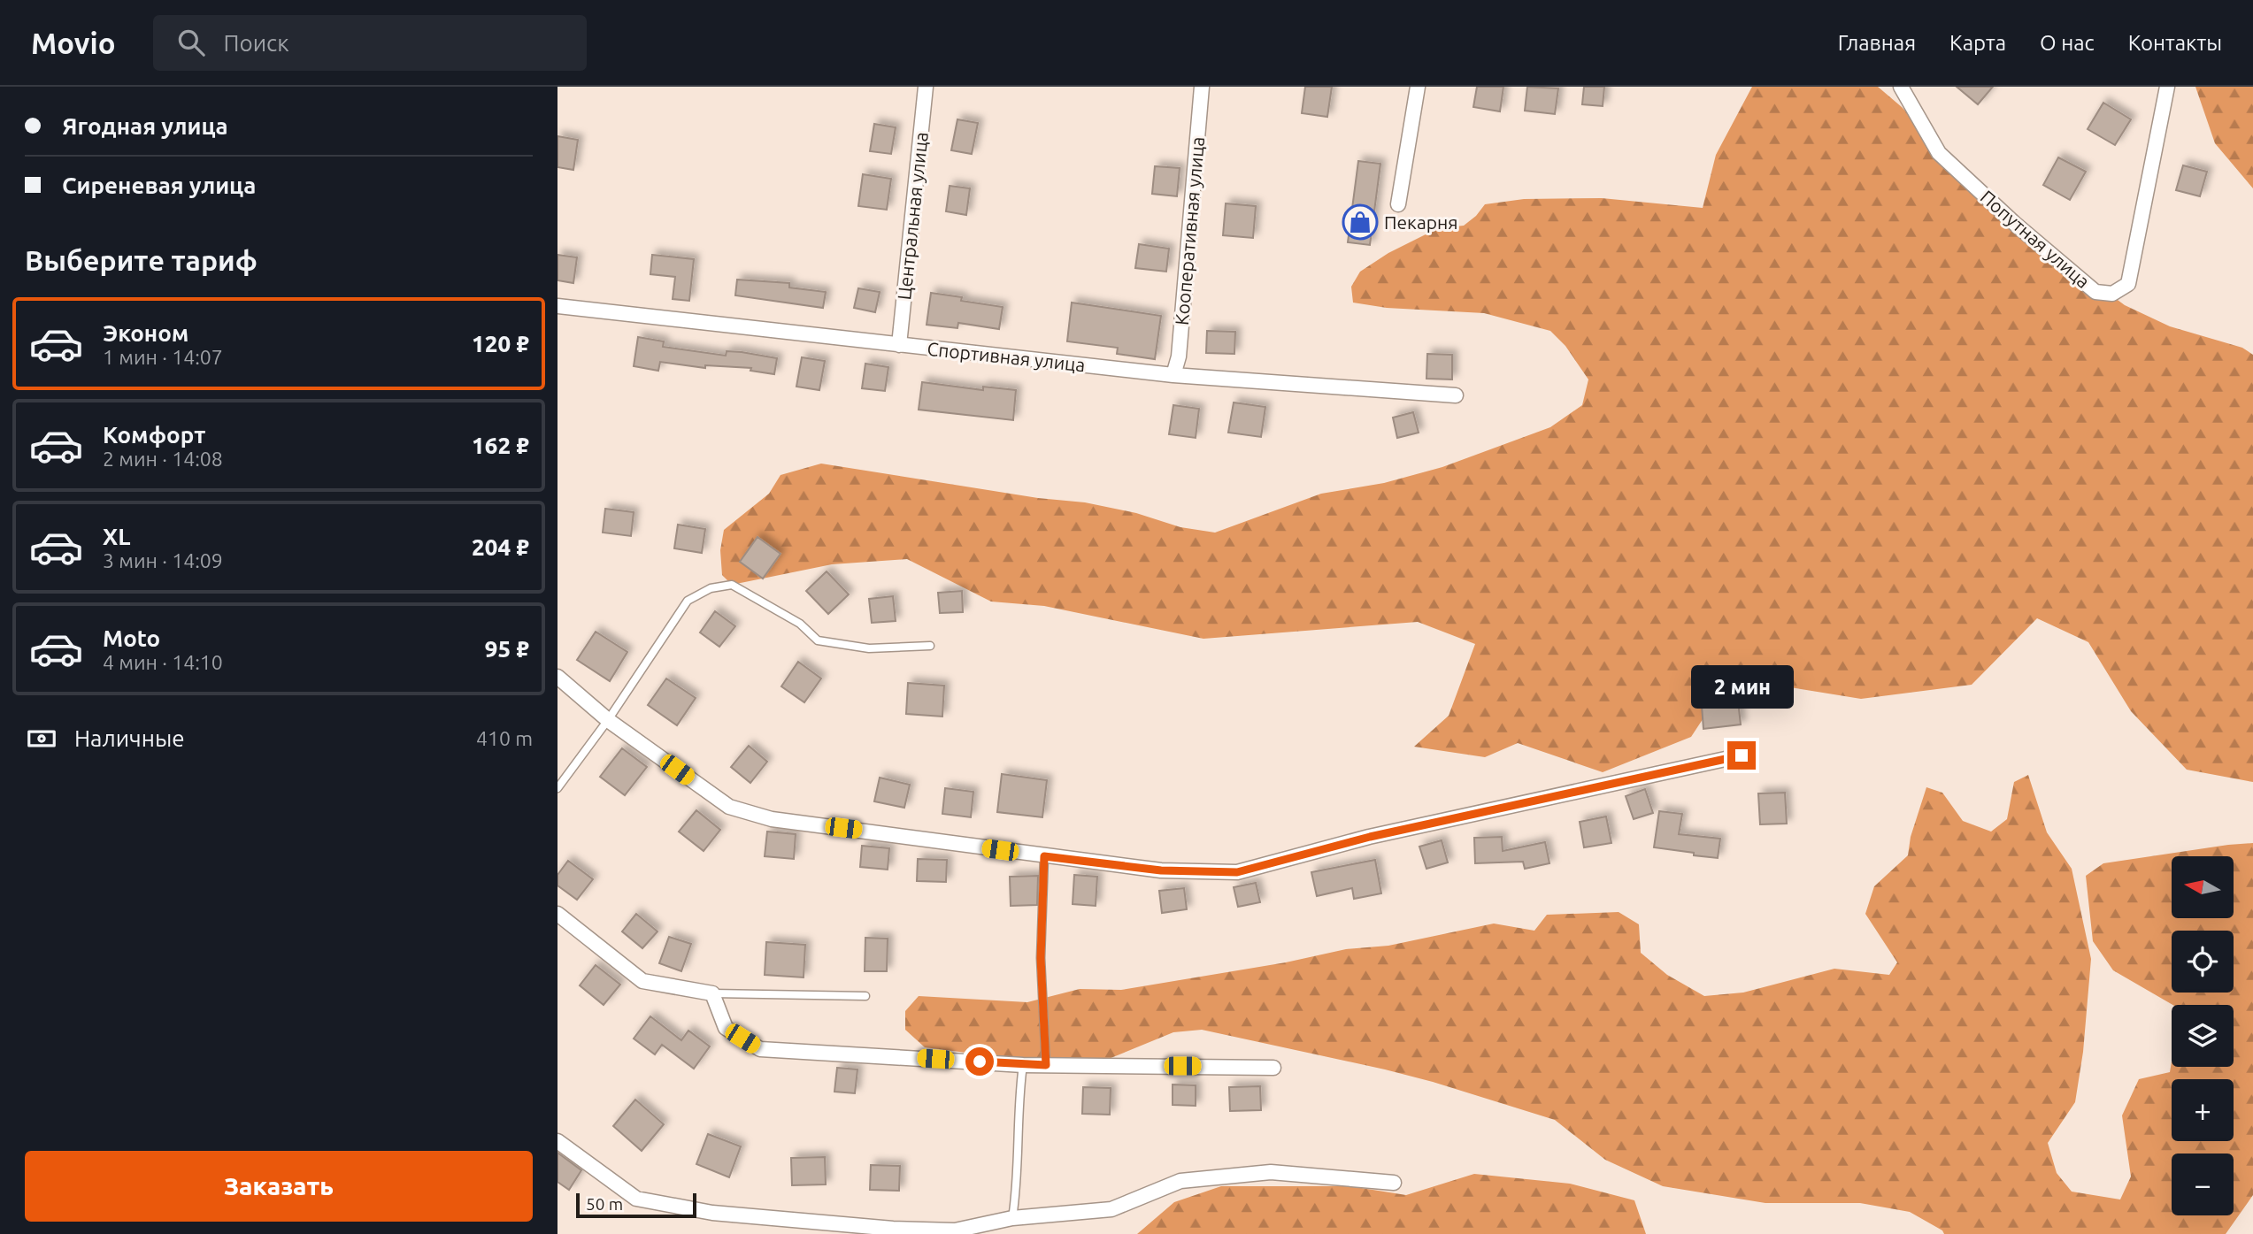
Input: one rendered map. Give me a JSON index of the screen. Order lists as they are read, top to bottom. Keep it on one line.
{"streets":{"street":["Центральная улица","Кооперативная улица","Попутная улица","Спортивная улица"]},"crossings":[["Центральная улица","Спортивная улица"],["Кооперативная улица","Спортивная улица"]],"places":{"shop":["Пекарня"]},"scale_bar":"50 m","north":"left","page":{"header":"Movio","search":"Поиск","nav":["Главная","Карта","О нас","Контакты"],"banner":["Ягодная улица","Сиреневая улица"],"heading":"Выберите тариф","list":[{"name":"Эконом","note":"1 мин · 14:07","value":"120 ₽"},{"name":"Комфорт","note":"2 мин · 14:08","value":"162 ₽"},{"name":"XL","note":"3 мин · 14:09","value":"204 ₽"},{"name":"Moto","note":"4 мин · 14:10","value":"95 ₽"}],"bubble":"2 мин","pay":["Наличные","410 m"],"map_buttons":["+","−"],"buttons":"Заказать","scale":"50 m"}}
